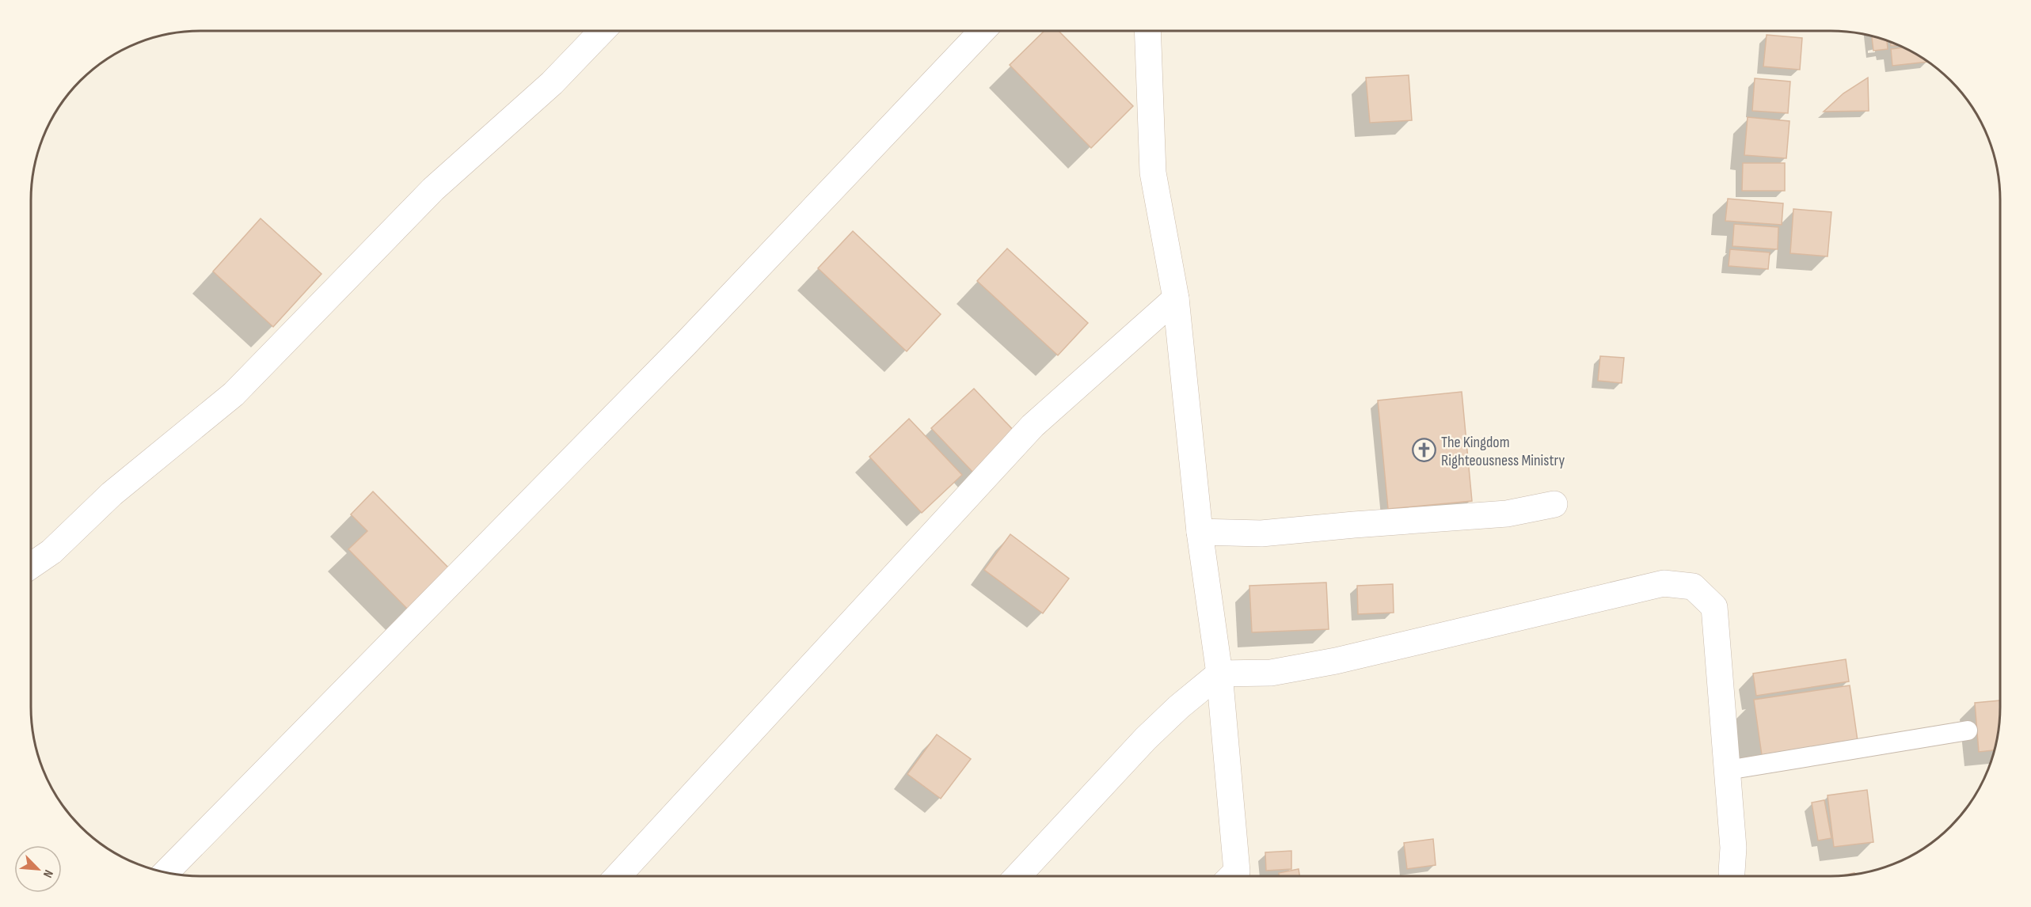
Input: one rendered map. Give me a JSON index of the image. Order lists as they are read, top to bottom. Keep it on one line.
{"places":{"church":["The Kingdom Righteousness Ministry"]},"north":"bottom right"}
